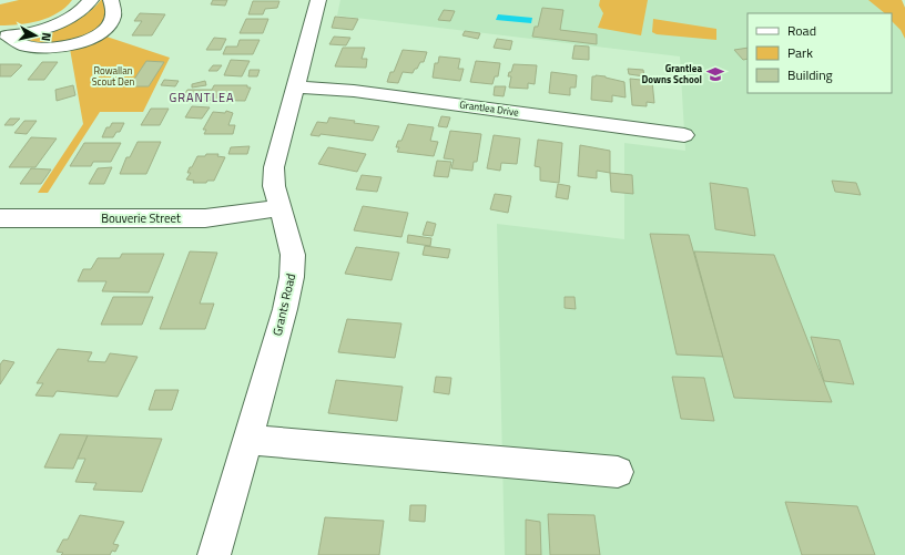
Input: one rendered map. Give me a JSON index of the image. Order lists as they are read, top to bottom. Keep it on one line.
{"streets":{"street":["Grantlea Drive","Bouverie Street","Grants Road"]},"crossings":[["Grantlea Drive","Grants Road"],["Bouverie Street","Grants Road"]],"districts":["GRANTLEA"],"parks":["Rowallan Scout Den"],"places":{"school or university":["Grantlea Downs School"]},"legend":["Road","Park","Building"],"north":"right"}
